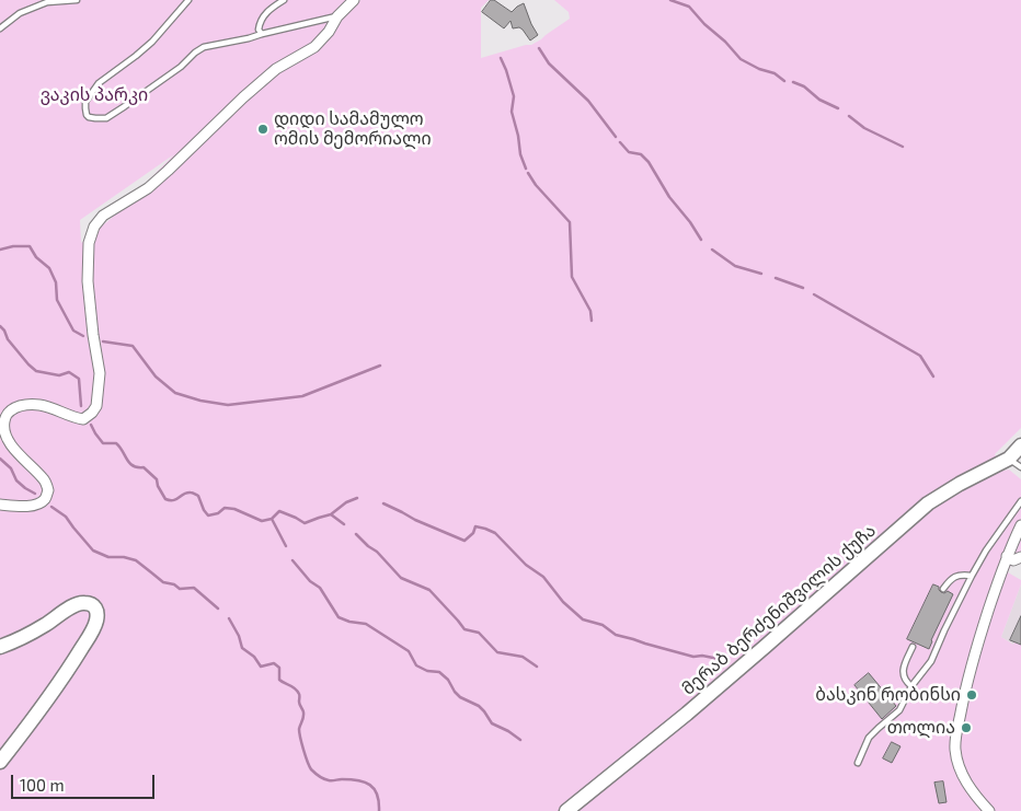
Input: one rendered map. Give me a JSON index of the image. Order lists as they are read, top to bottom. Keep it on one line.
{"streets":{"street":["მერაბ ბერძენიშვილის ქუჩა"]},"parks":["ვაკის პარკი"],"places":["დიდი სამამულო ომის მემორიალი","ბასკინ რობინსი","თოლია"],"scale_bar":"100 m"}
